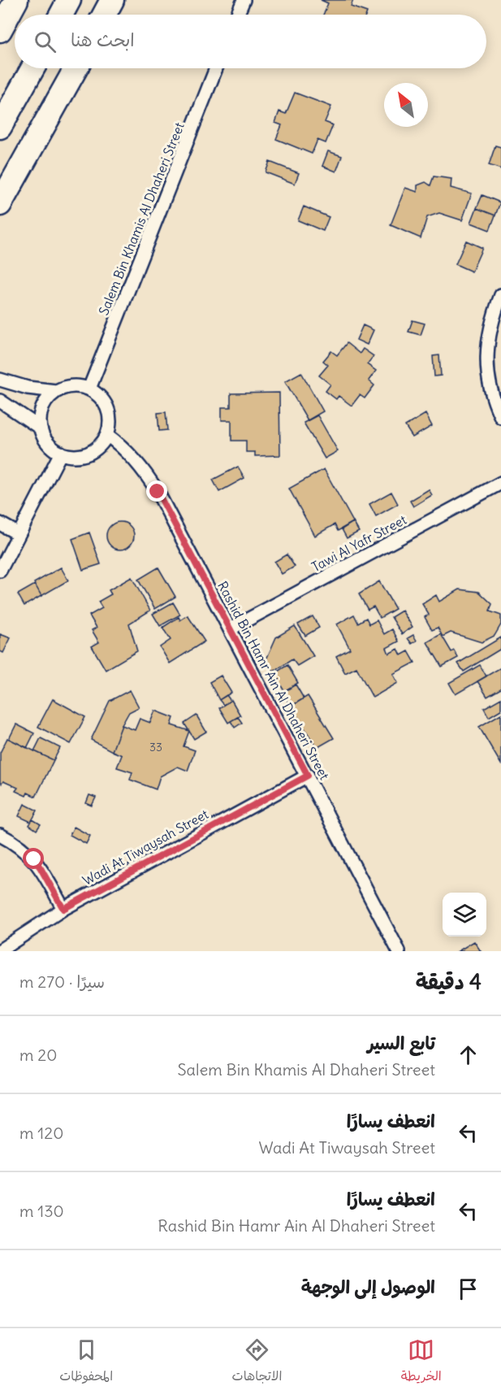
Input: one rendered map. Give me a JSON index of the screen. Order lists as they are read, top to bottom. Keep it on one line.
{"streets":{"street":["Salem Bin Khamis Al Dhaheri Street","Tawi Al Yafr Street","Rashid Bin Hamr Ain Al Dhaheri Street","Wadi At Tiwaysah Street"]},"crossings":[["Salem Bin Khamis Al Dhaheri Street","Rashid Bin Hamr Ain Al Dhaheri Street"],["Tawi Al Yafr Street","Rashid Bin Hamr Ain Al Dhaheri Street"],["Rashid Bin Hamr Ain Al Dhaheri Street","Wadi At Tiwaysah Street"]],"house_numbers":["33"],"north":"top left","page":{"search":"ابحث هنا","heading":["4 دقيقة","سيرًا · 270 m"],"list":[["تابع السير","Salem Bin Khamis Al Dhaheri Street","20 m"],["انعطف يسارًا","Wadi At Tiwaysah Street","120 m"],["انعطف يسارًا","Rashid Bin Hamr Ain Al Dhaheri Street","130 m"],"الوصول إلى الوجهة"],"nav":["الخريطة","الاتجاهات","المحفوظات"]}}
